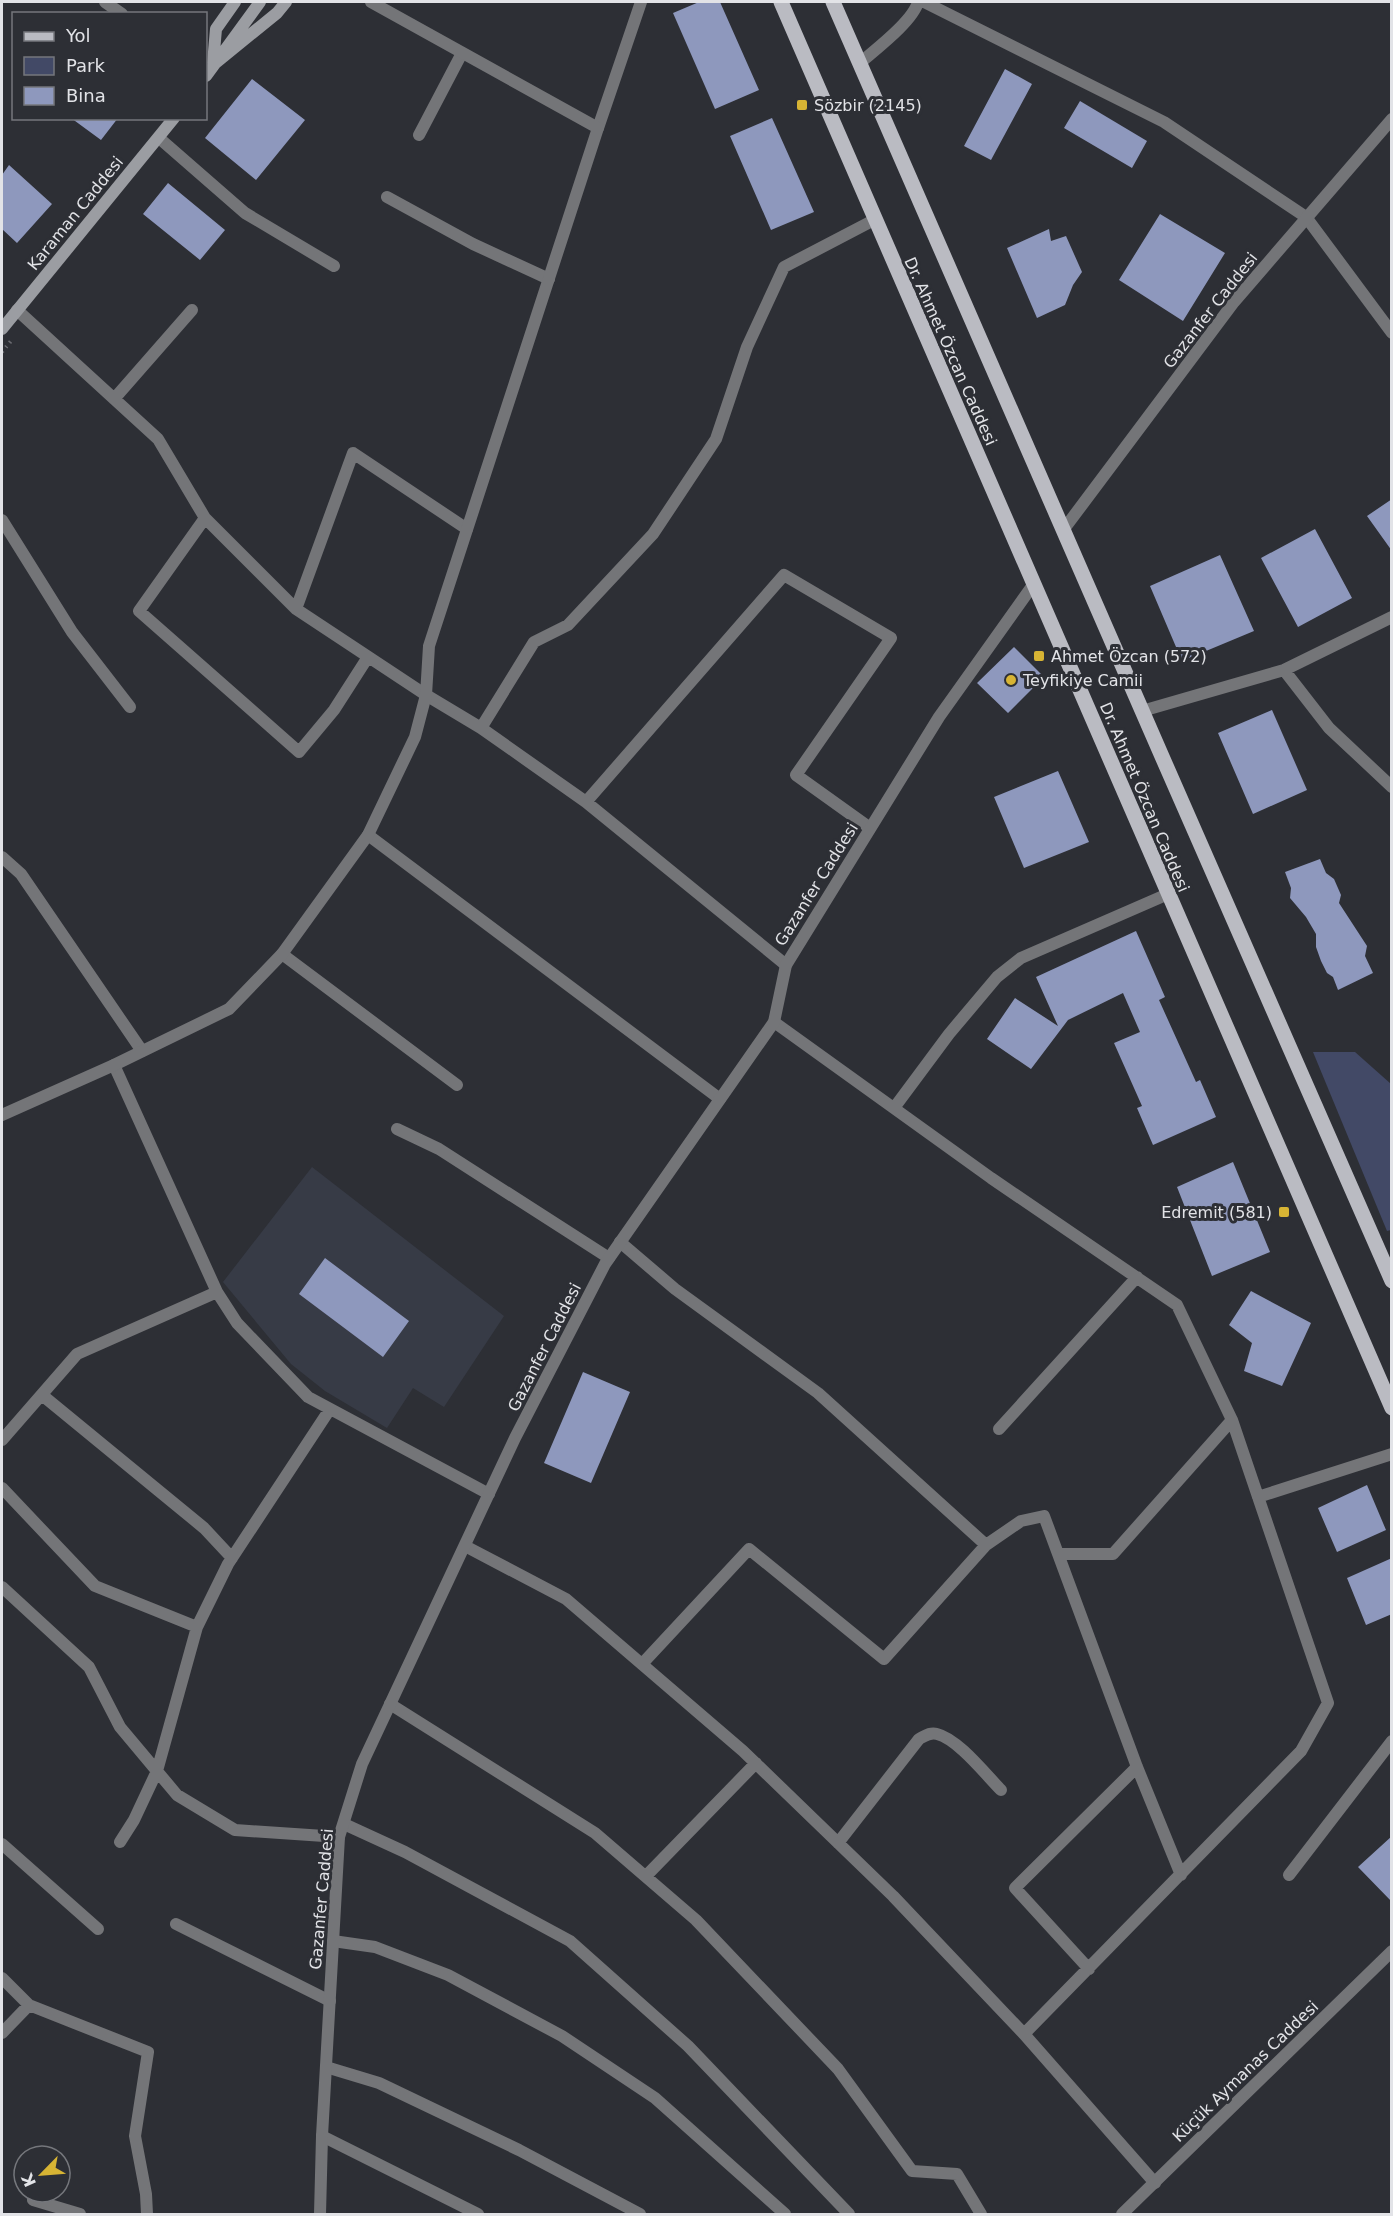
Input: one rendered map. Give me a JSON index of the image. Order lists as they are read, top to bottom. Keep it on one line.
{"streets":{"main road":["Karaman Caddesi","Dr. Ahmet Özcan Caddesi"],"street":["Gazanfer Caddesi","Küçük Aymanas Caddesi"]},"crossings":[["Gazanfer Caddesi","Dr. Ahmet Özcan Caddesi"]],"places":{"transit":["Sözbir (2145)","Ahmet Özcan (572)","Edremit (581)"],"other":["Teyfikiye Camii"]},"legend":["Yol","Park","Bina"],"north":"bottom left"}
